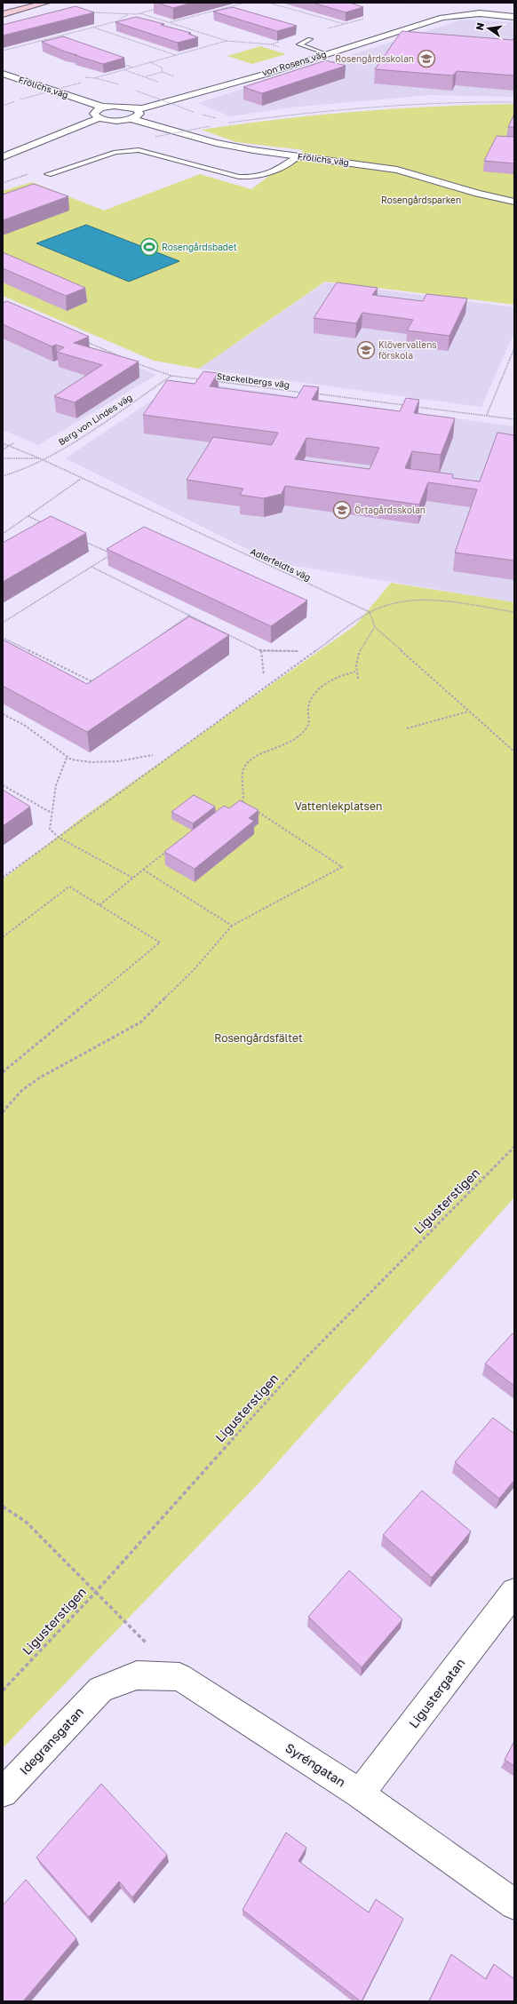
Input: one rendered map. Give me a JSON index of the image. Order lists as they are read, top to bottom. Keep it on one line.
{"streets":{"street":["von Rosens väg","Frölichs väg","Ligustergatan","Idegransgatan","Syréngatan"],"path":["Stackelbergs väg","Berg von Lindes väg","Adlerfeldts väg","Ligusterstigen"]},"crossings":[["Berg von Lindes väg","Adlerfeldts väg"],["Ligustergatan","Syréngatan"],["Idegransgatan","Syréngatan"]],"parks":["Rosengårdsparken","Vattenlekplatsen","Rosengårdsfältet"],"places":{"school or university":["Rosengårdsskolan","Klövervallens förskola","Örtagårdsskolan"],"sports":["Rosengårdsbadet"]},"north":"left"}
